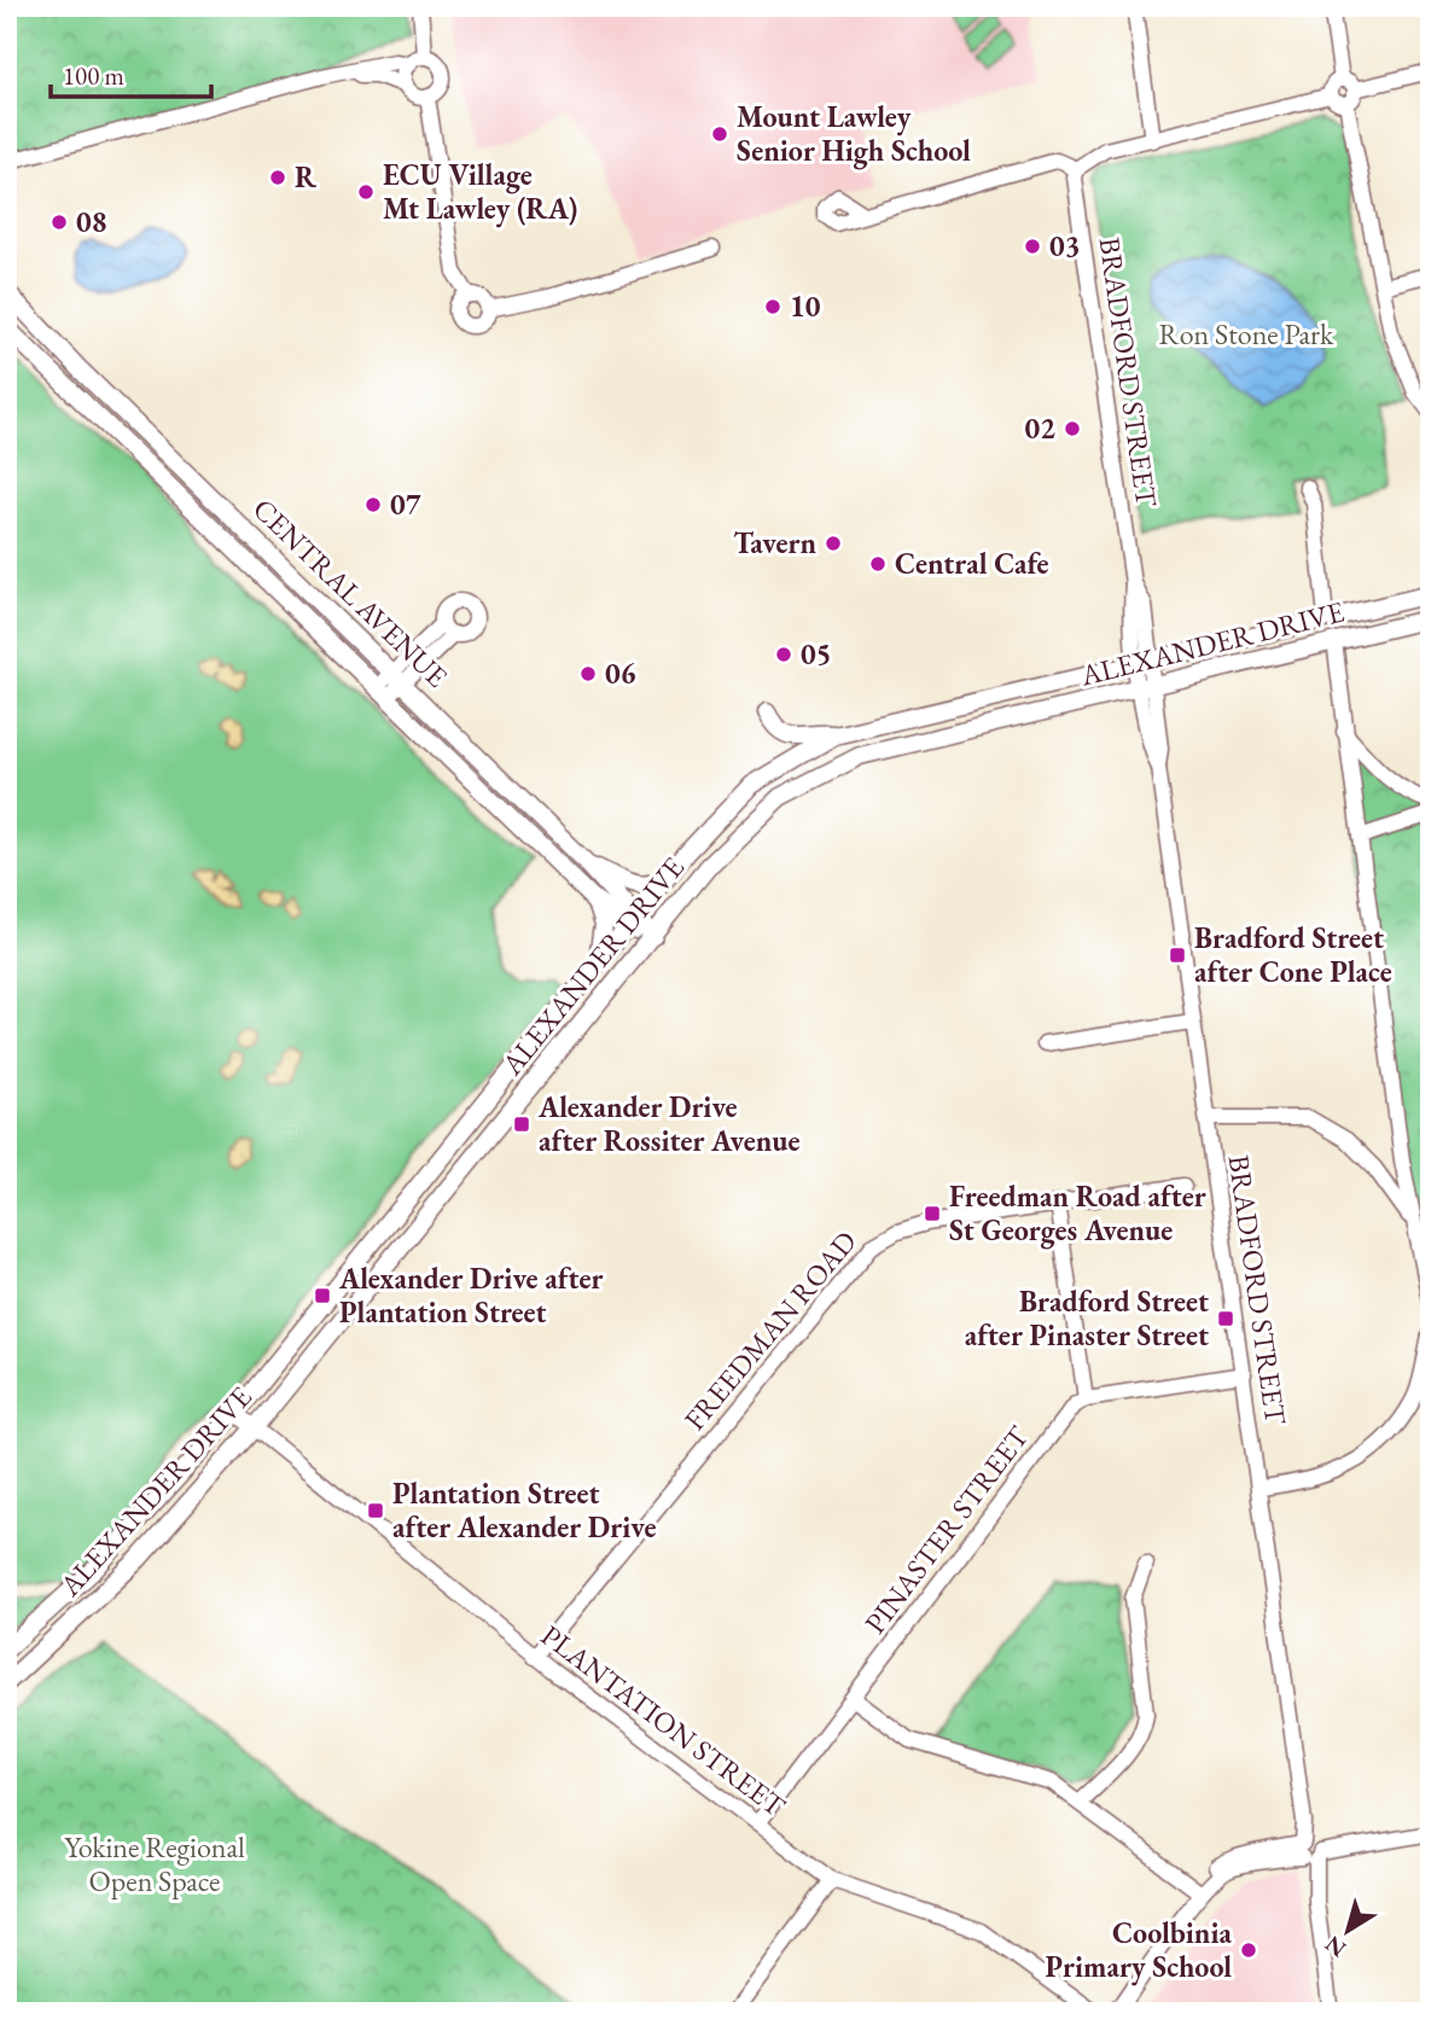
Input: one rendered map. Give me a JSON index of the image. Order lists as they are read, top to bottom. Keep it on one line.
{"streets":{"main road":["CENTRAL AVENUE","ALEXANDER DRIVE"],"street":["BRADFORD STREET","FREEDMAN ROAD","PINASTER STREET","PLANTATION STREET"]},"crossings":[["BRADFORD STREET","ALEXANDER DRIVE"],["CENTRAL AVENUE","ALEXANDER DRIVE"],["ALEXANDER DRIVE","PLANTATION STREET"],["FREEDMAN ROAD","PLANTATION STREET"],["PINASTER STREET","PLANTATION STREET"]],"parks":["Ron Stone Park","Yokine Regional Open Space"],"places":{"other":["Mount Lawley Senior High School","R","ECU Village Mt Lawley (RA)","08","03","10","02","07","Tavern","Central Cafe","05","06","Coolbinia Primary School"],"transit":["Bradford Street after Cone Place","Alexander Drive after Rossiter Avenue","Freedman Road after St Georges Avenue","Alexander Drive after Plantation Street","Bradford Street after Pinaster Street","Plantation Street after Alexander Drive"]},"scale_bar":"100 m","north":"bottom left"}
